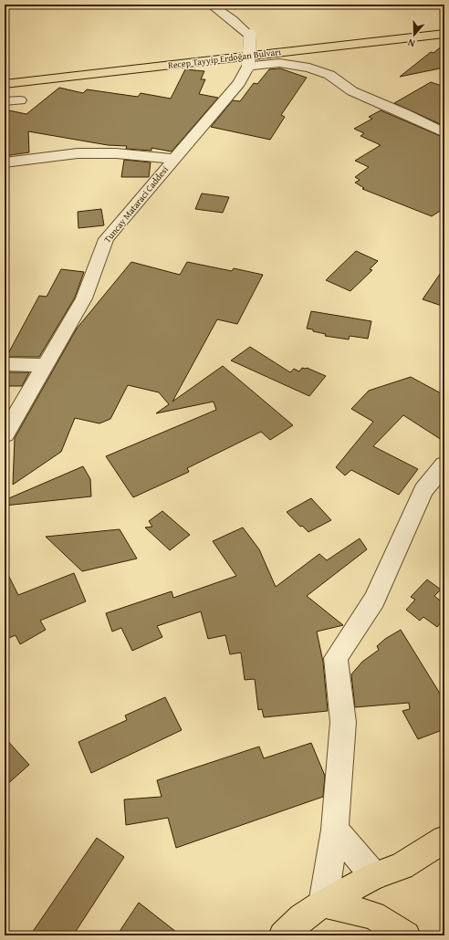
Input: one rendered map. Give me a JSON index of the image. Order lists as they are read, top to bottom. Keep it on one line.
{"streets":{"main road":["Recep Tayyip Erdoğan Bulvarı"],"street":["Tuncay Mataraci Caddesi"]},"north":"bottom"}
